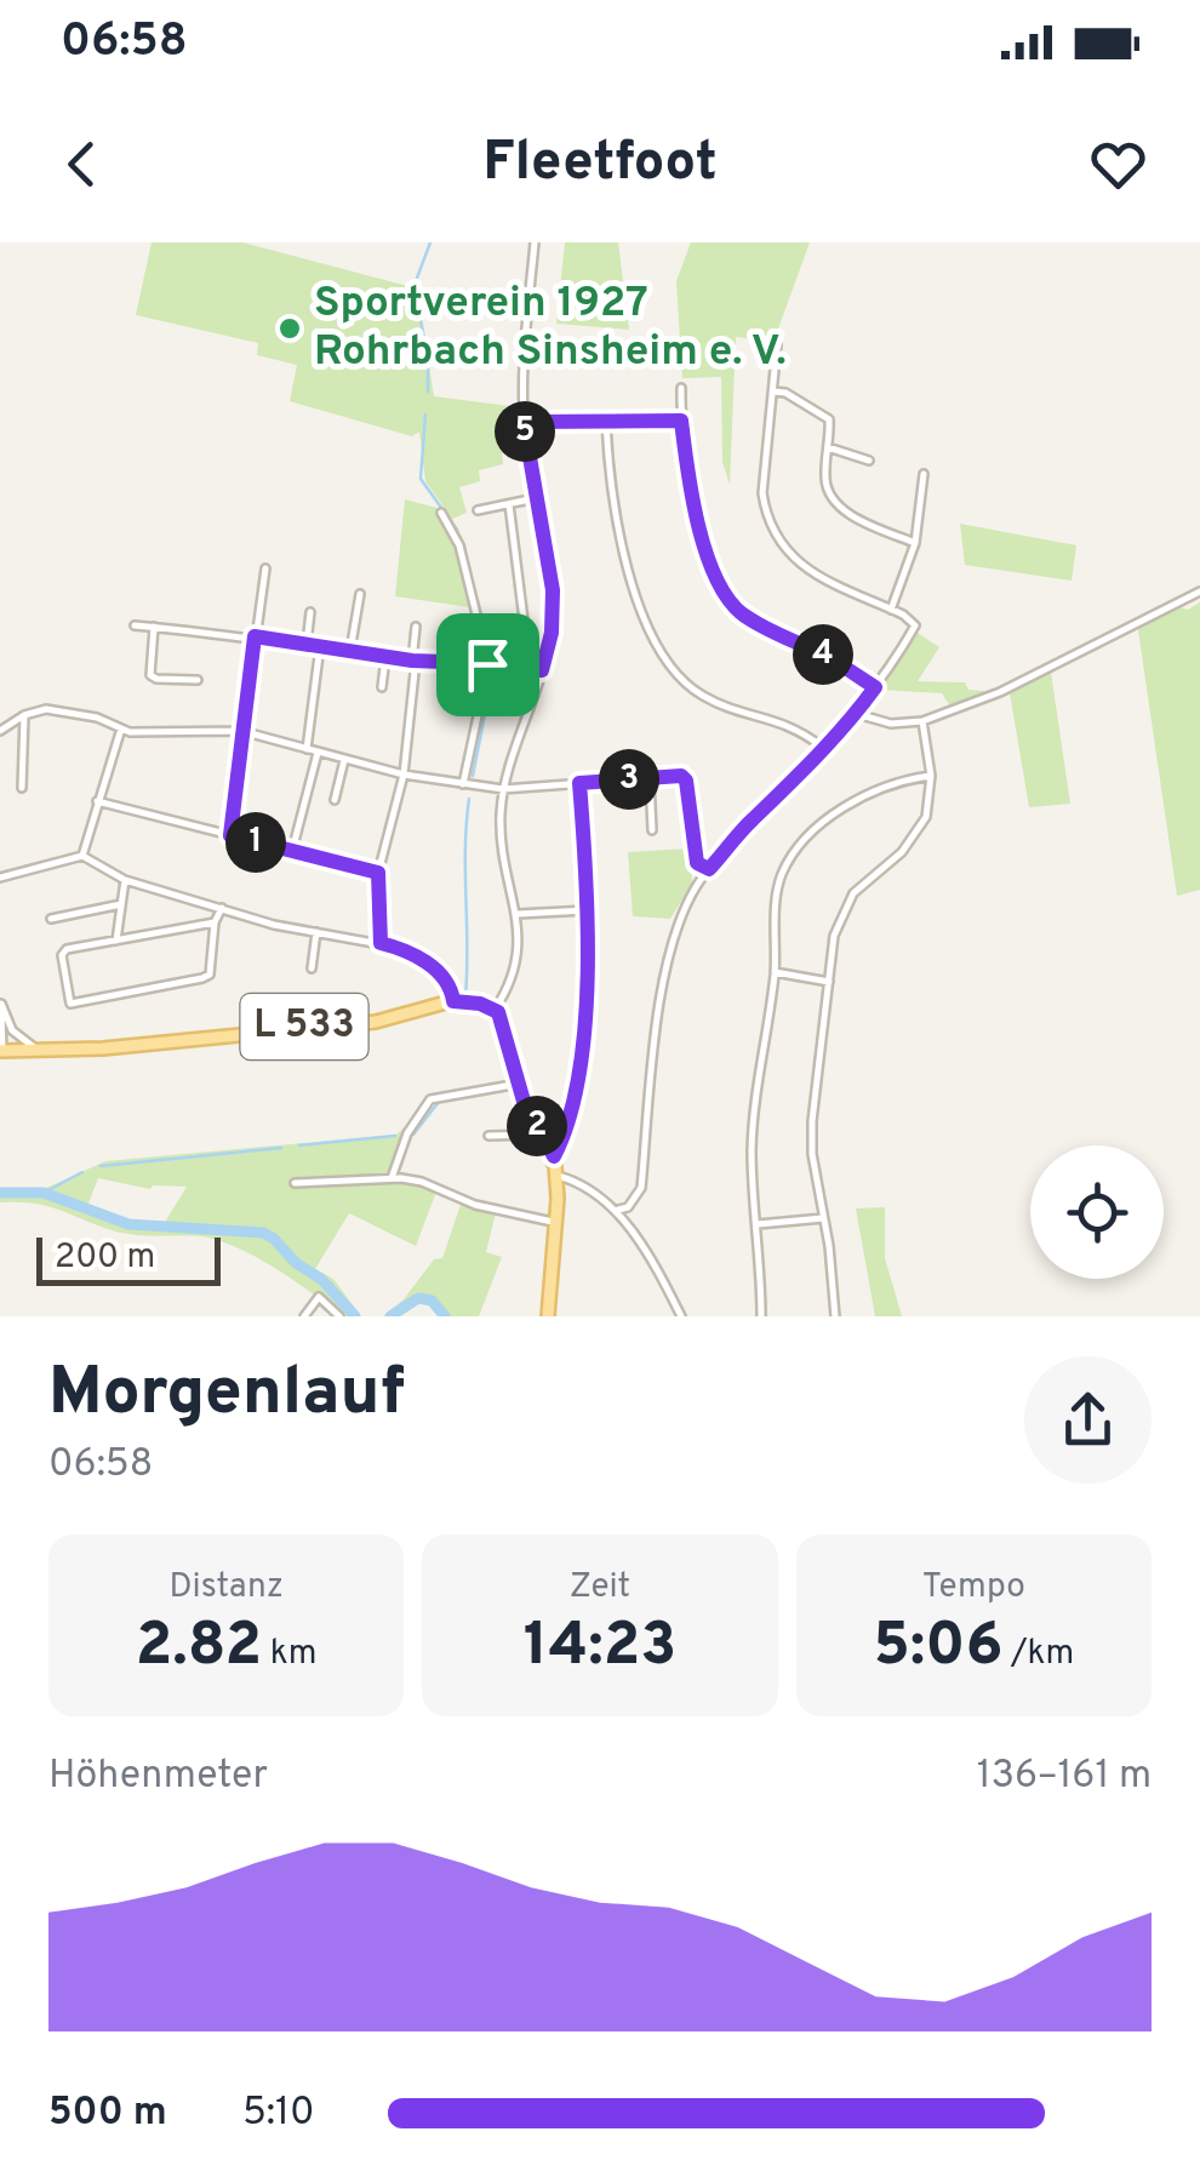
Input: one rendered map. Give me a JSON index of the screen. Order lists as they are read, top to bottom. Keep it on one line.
{"streets":{"main road":["L 533"]},"places":["Sportverein 1927 Rohrbach Sinsheim e. V."],"scale_bar":"200 m","page":{"status":"06:58","header":"Fleetfoot","pins":["5","4","3","1","2"],"scale":"200 m","heading":["Morgenlauf","06:58"],"stats":[["Distanz","2.82 km"],["Zeit","14:23"],["Tempo","5:06 /km"]],"chart":["Höhenmeter","136–161 m"],"list":[{"name":"500 m","note":"5:10"}]}}
